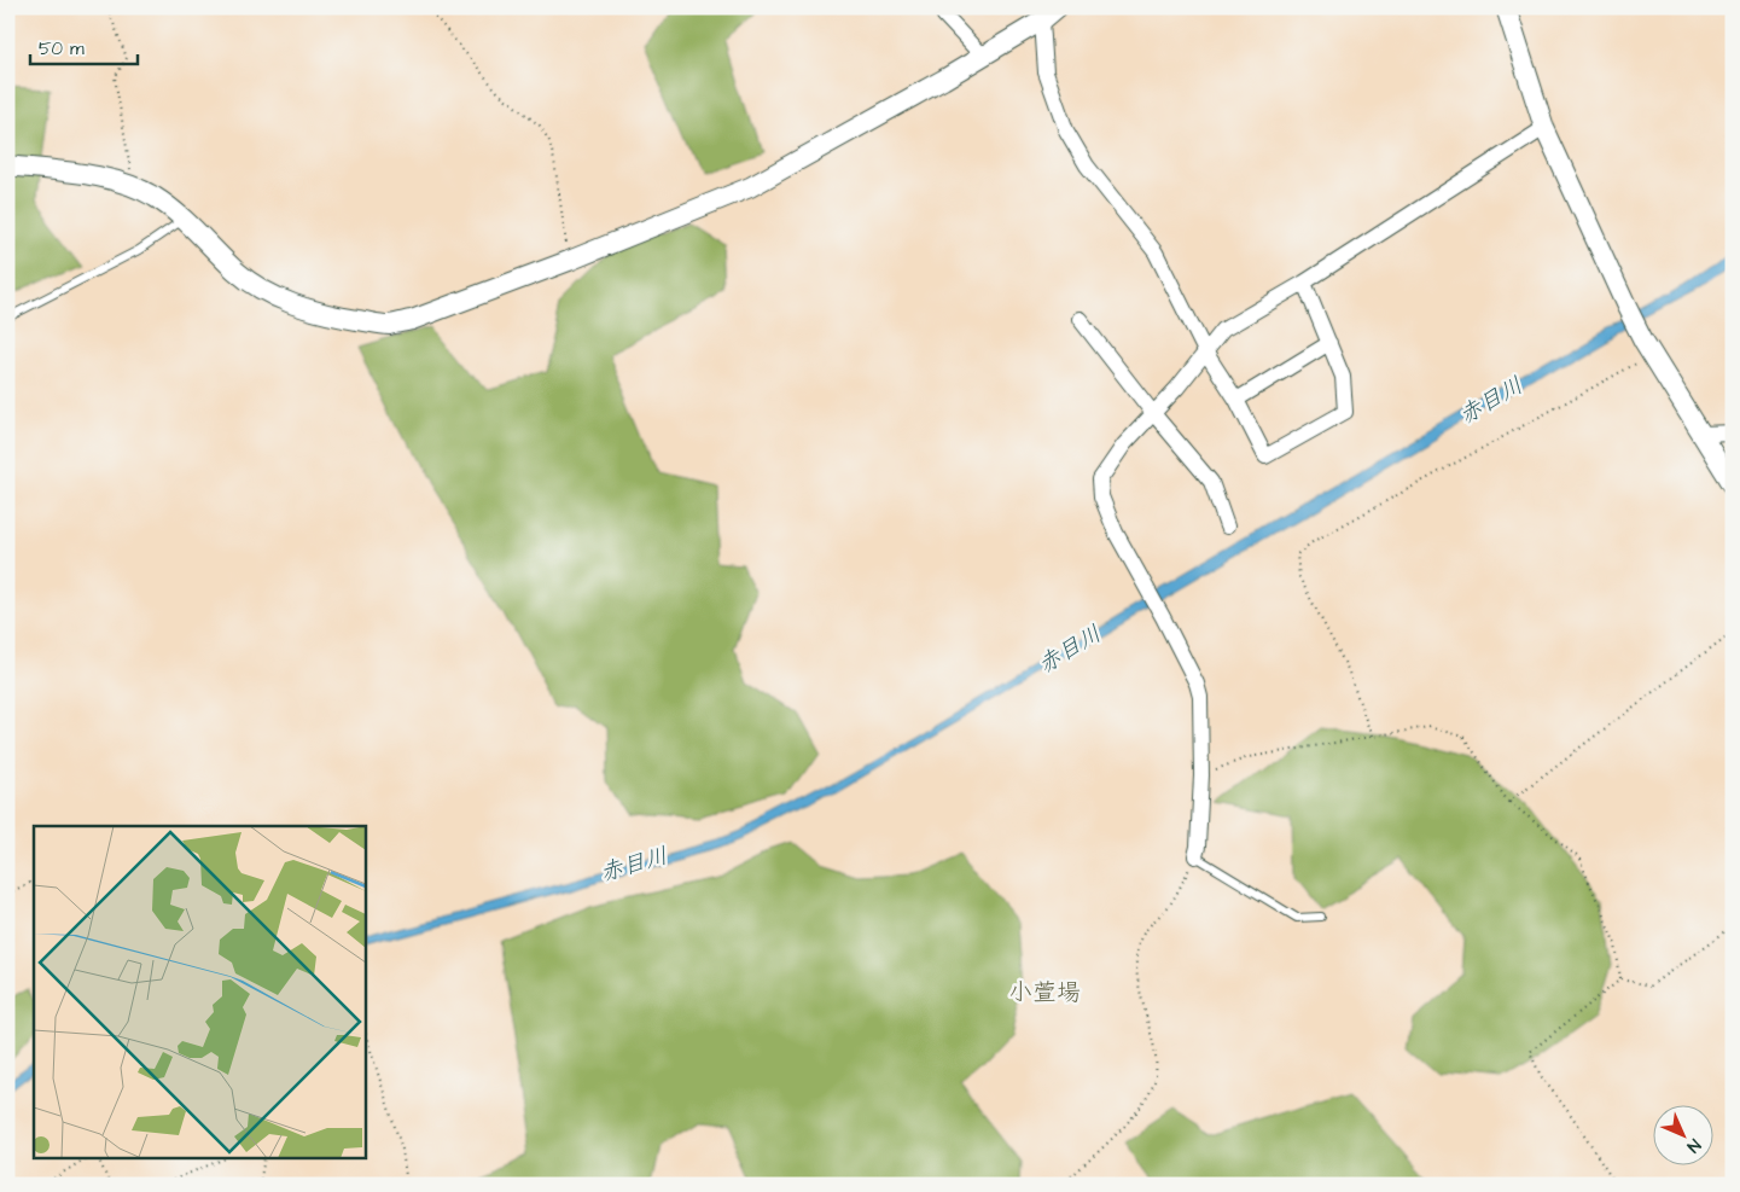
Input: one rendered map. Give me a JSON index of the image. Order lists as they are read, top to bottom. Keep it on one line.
{"districts":["小萱場"],"water":["赤目川"],"scale_bar":"50 m","north":"bottom right"}
